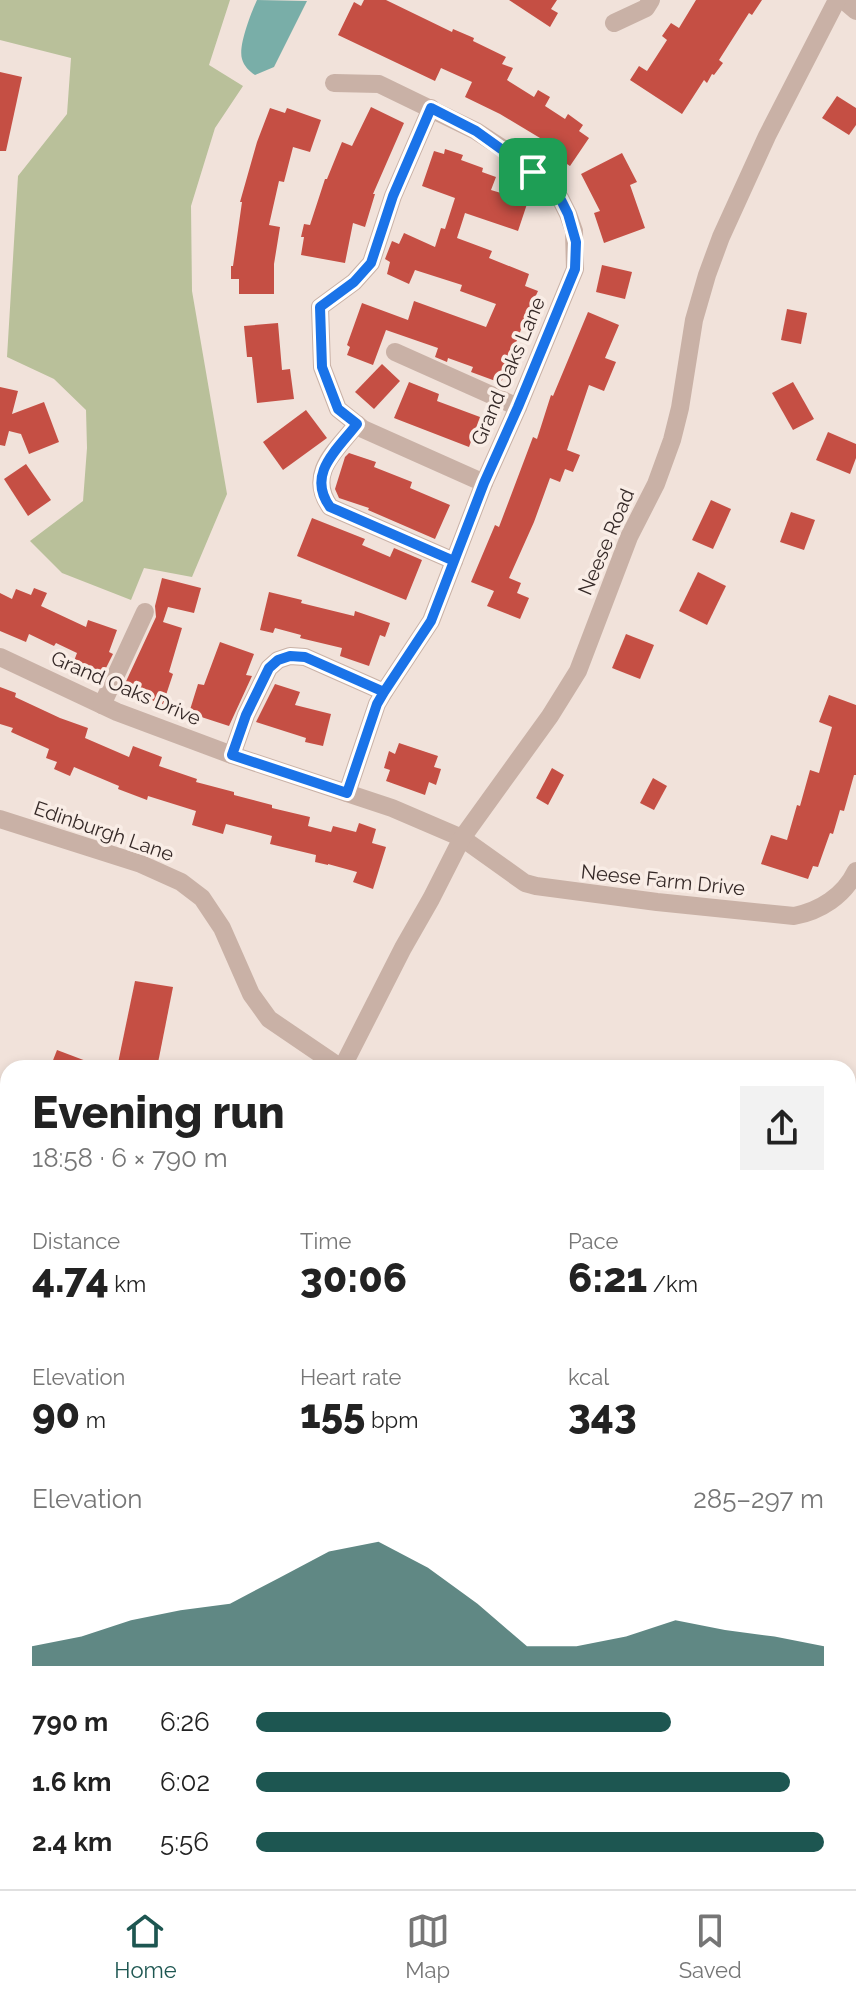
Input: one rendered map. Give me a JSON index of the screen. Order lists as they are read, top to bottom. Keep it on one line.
{"streets":{"street":["Grand Oaks Lane","Neese Road","Grand Oaks Drive","Edinburgh Lane","Neese Farm Drive"]},"crossings":[["Grand Oaks Lane","Grand Oaks Drive"],["Neese Road","Grand Oaks Drive"],["Neese Road","Neese Farm Drive"],["Grand Oaks Drive","Neese Farm Drive"]],"page":{"heading":["Evening run","18:58 · 6 × 790 m"],"stats":[["Distance","4.74 km"],["Time","30:06"],["Pace","6:21 /km"],["Elevation","90 m"],["Heart rate","155 bpm"],["kcal","343"]],"chart":["Elevation","285–297 m"],"list":[{"name":"790 m","note":"6:26"},{"name":"1.6 km","note":"6:02"},{"name":"2.4 km","note":"5:56"}],"tabs":["Home","Map","Saved"]}}
